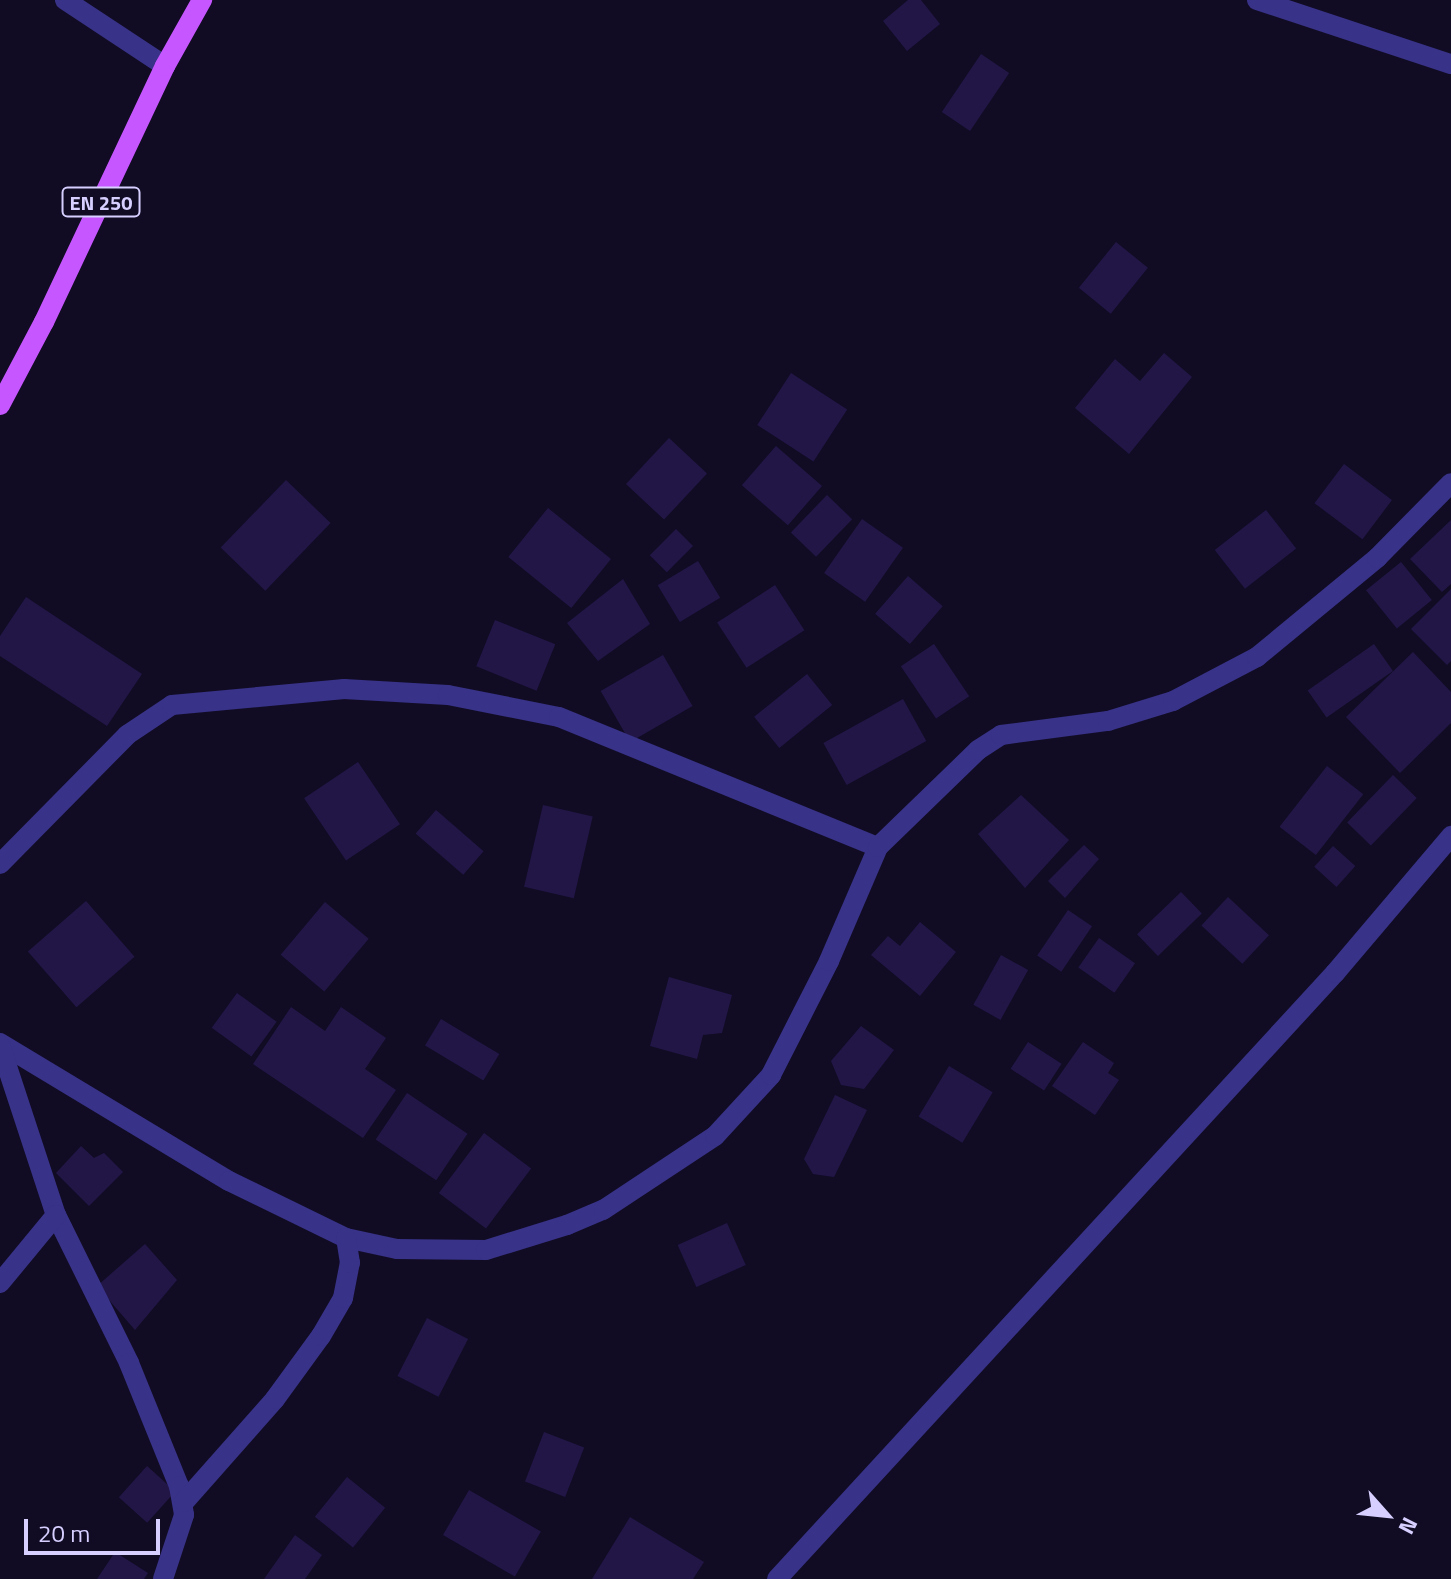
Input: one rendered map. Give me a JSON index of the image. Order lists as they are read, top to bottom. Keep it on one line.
{"streets":{"main road":["EN 250"]},"scale_bar":"20 m","north":"bottom right"}
